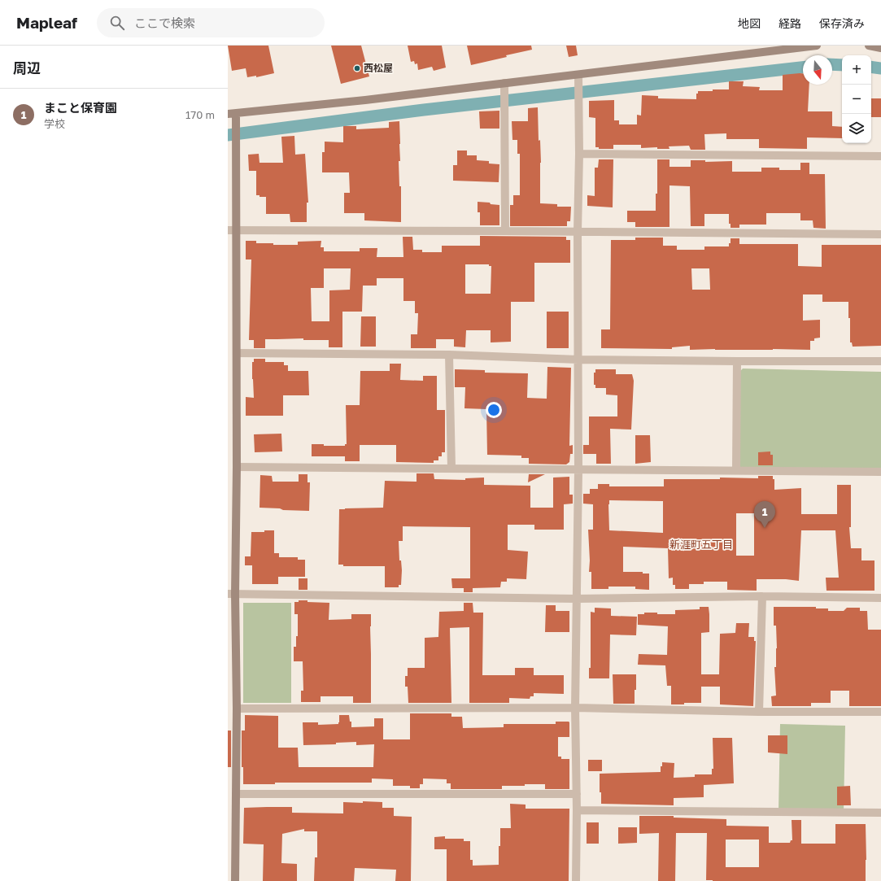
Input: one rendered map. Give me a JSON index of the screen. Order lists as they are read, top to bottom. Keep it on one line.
{"districts":["新涯町五丁目"],"places":["西松屋"],"north":"bottom","page":{"header":"Mapleaf","search":"ここで検索","nav":["地図","経路","保存済み"],"heading":"周辺","map_buttons":["+","−"],"list":[{"mark":"1","name":"まこと保育園","note":"学校","value":"170 m"}],"pins":"1"}}
